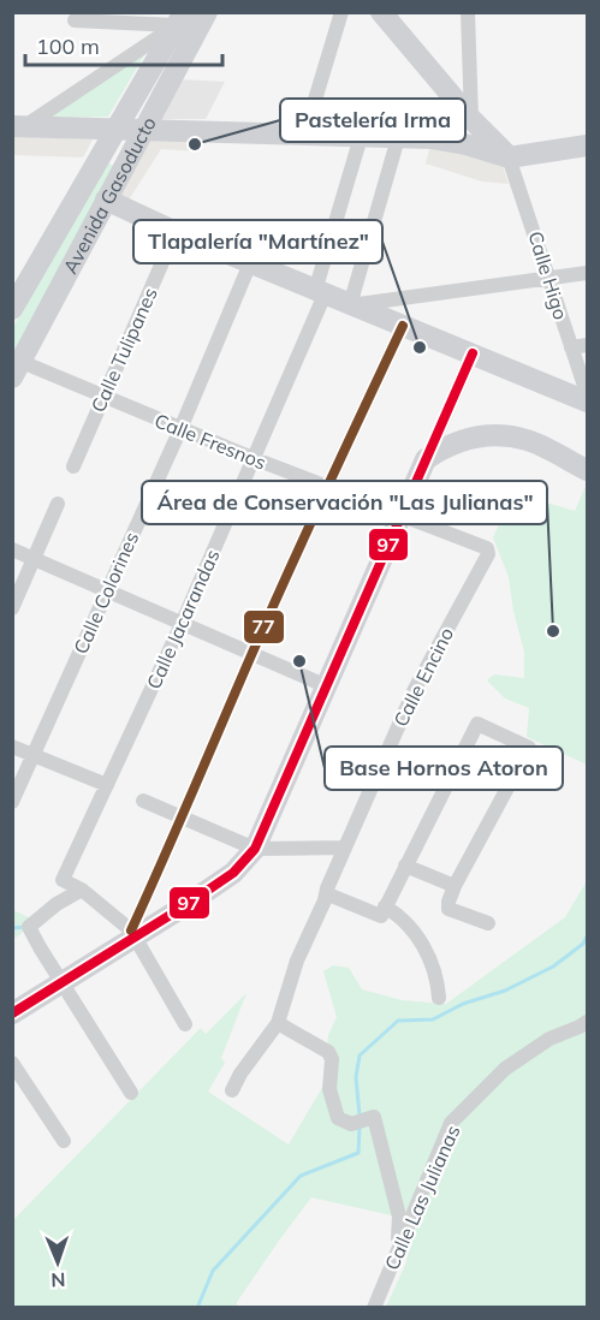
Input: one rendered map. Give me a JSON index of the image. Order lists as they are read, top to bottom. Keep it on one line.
{"streets":{"street":["Avenida Gasoducto","Calle Higo","Calle Tulipanes","Calle Fresnos","Calle Colorines","Calle Jacarandas","Calle Encino","Calle Las Julianas"]},"crossings":[["Avenida Gasoducto","Calle Fresnos"],["Calle Tulipanes","Calle Fresnos"],["Calle Fresnos","Calle Colorines"],["Calle Fresnos","Calle Jacarandas"],["Calle Fresnos","Calle Encino"]],"places":["Pastelería Irma","Tlapalería \"Martínez\"","Área de Conservación \"Las Julianas\"","Base Hornos Atoron"],"lines":["transit line 77","transit line 97"],"scale_bar":"100 m","north":"bottom"}
